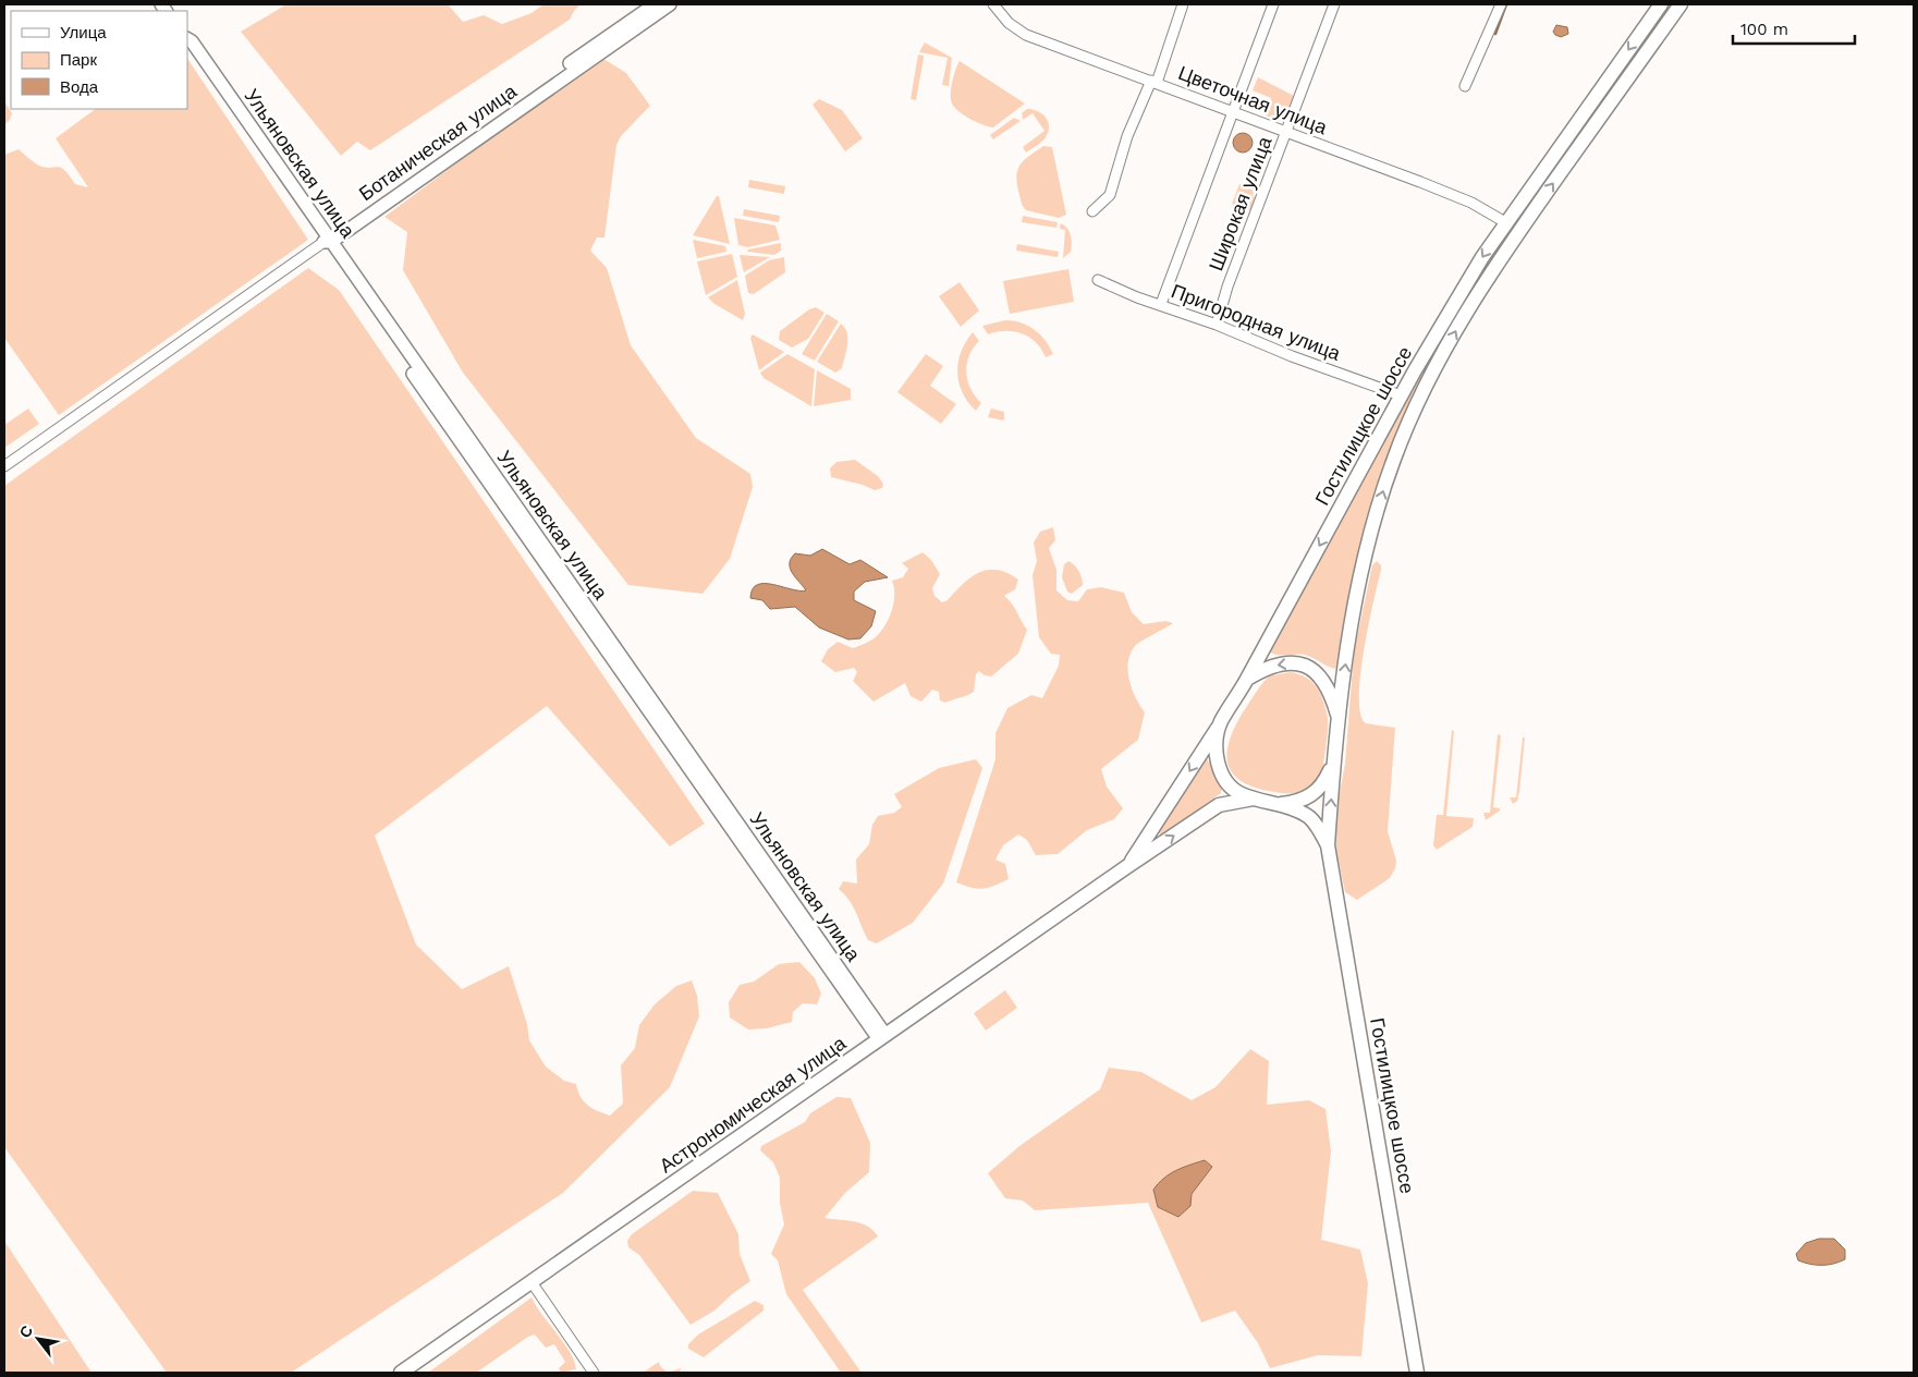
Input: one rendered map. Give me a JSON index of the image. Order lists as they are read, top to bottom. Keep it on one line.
{"streets":{"main road":["Гостилицкое шоссе","Астрономическая улица"],"street":["Цветочная улица","Ботаническая улица","Ульяновская улица","Широкая улица","Пригородная улица"]},"crossings":[["Цветочная улица","Широкая улица"],["Цветочная улица","Гостилицкое шоссе"],["Ботаническая улица","Ульяновская улица"],["Ульяновская улица","Астрономическая улица"],["Широкая улица","Пригородная улица"],["Пригородная улица","Гостилицкое шоссе"],["Гостилицкое шоссе","Астрономическая улица"]],"legend":["Улица","Парк","Вода"],"scale_bar":"100 m","north":"top left"}
